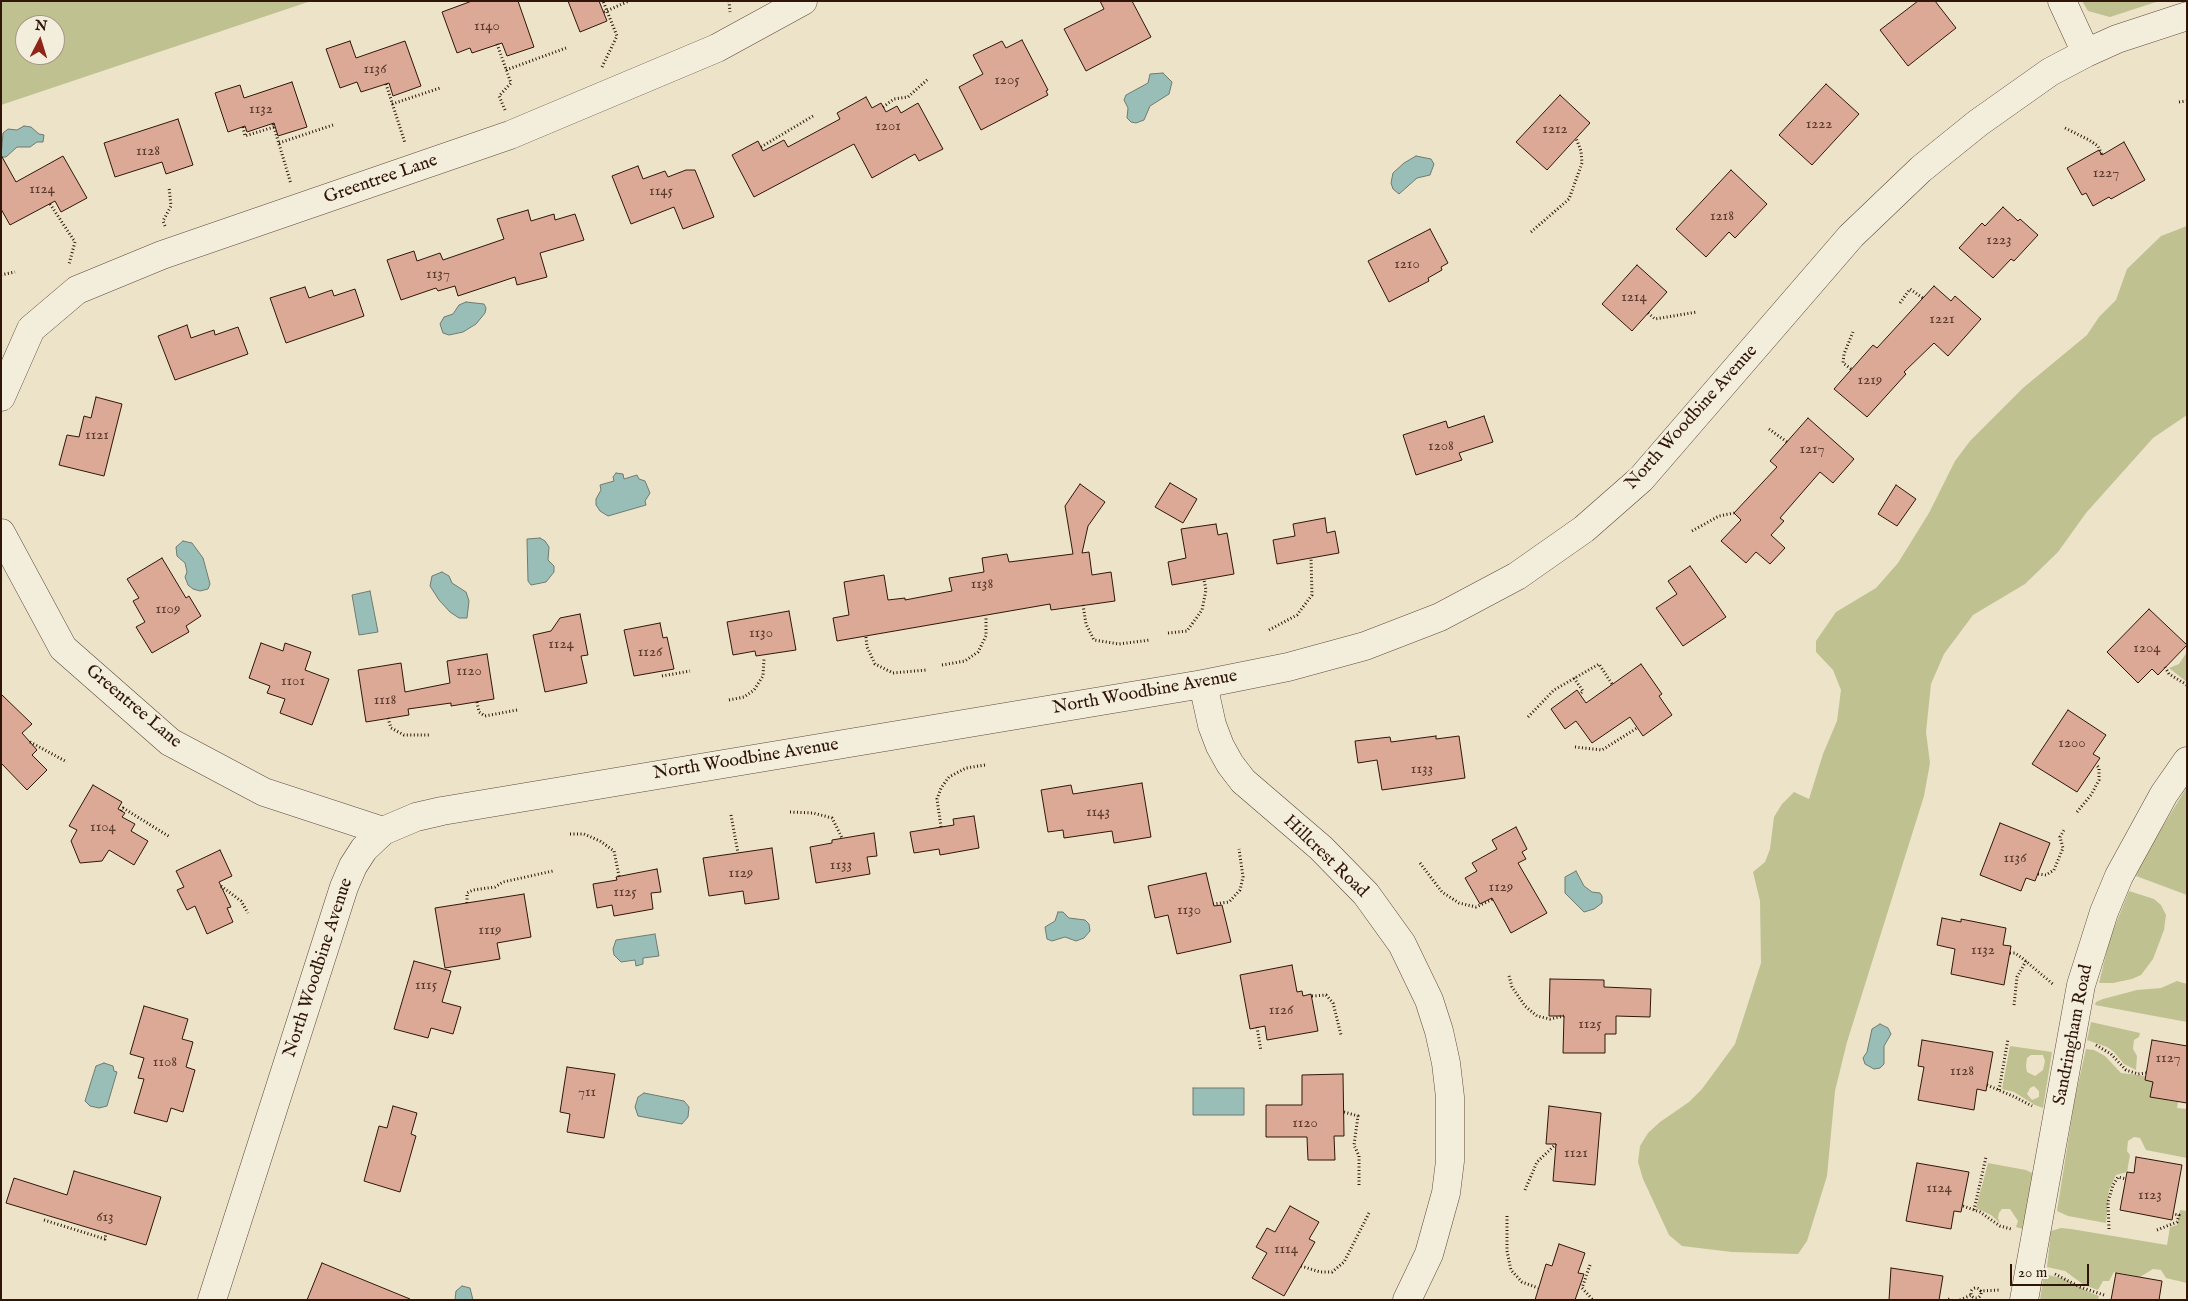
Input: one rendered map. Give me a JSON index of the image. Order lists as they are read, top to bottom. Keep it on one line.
{"streets":{"street":["Greentree Lane","North Woodbine Avenue","Hillcrest Road","Sandringham Road"]},"crossings":[["Greentree Lane","North Woodbine Avenue"],["North Woodbine Avenue","Hillcrest Road"]],"house_numbers":["1140","1136","1205","1132","1222","1201","1212","1128","1227","1124","1145","1218","1223","1210","1137","1214","1221","1219","1121","1208","1217","1138","1109","1130","1124","1204","1126","1120","1101","1118","1200","1133","1143","1104","1136","1133","1129","1129","1125","1130","1119","1132","1115","1126","1125","1127","1108","1128","711","1120","1121","1124","1123","613","1114"],"scale_bar":"20 m","north":"top"}
